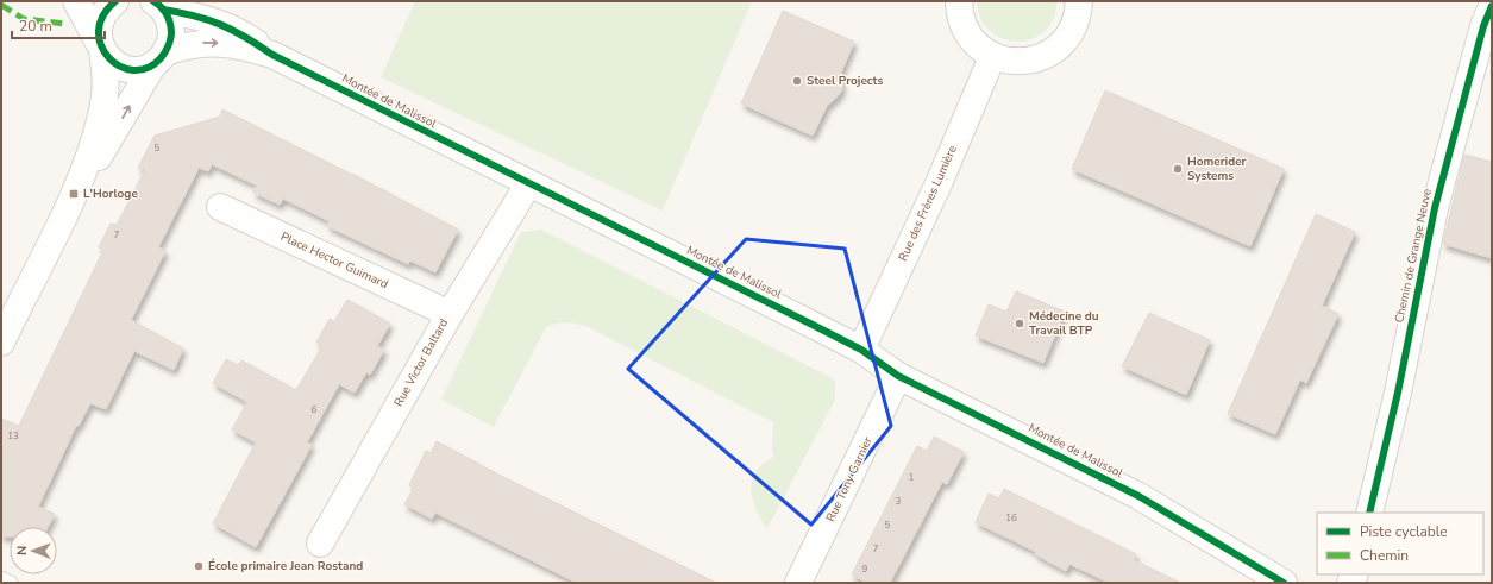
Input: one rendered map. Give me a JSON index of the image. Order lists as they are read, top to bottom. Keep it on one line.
{"streets":{"street":["Montée de Malissol","Rue des Frères Lumière","Chemin de Grange Neuve","Place Hector Guimard","Rue Victor Baltard","Rue Tony Garnier"]},"crossings":[["Montée de Malissol","Rue des Frères Lumière"],["Montée de Malissol","Rue Victor Baltard"],["Montée de Malissol","Rue Tony Garnier"],["Place Hector Guimard","Rue Victor Baltard"]],"places":{"other":["Steel Projects","Homerider Systems","Médecine du Travail BTP","École primaire Jean Rostand"],"transit":["L'Horloge"]},"house_numbers":["5","7","6","13","1","3","16","5","7","9"],"legend":["Piste cyclable","Chemin"],"scale_bar":"20 m","north":"left"}
